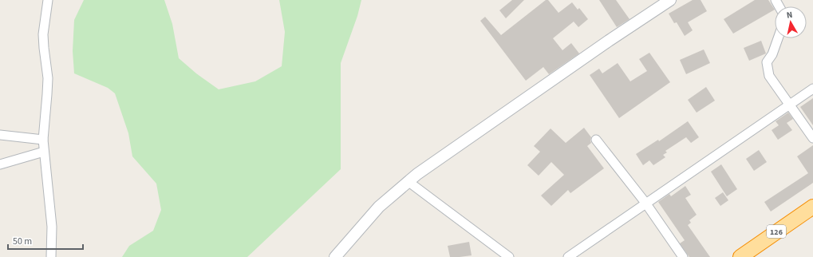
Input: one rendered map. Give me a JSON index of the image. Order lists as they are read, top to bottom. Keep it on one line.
{"streets":{"highway":["126"]},"scale_bar":"50 m","north":"top"}
